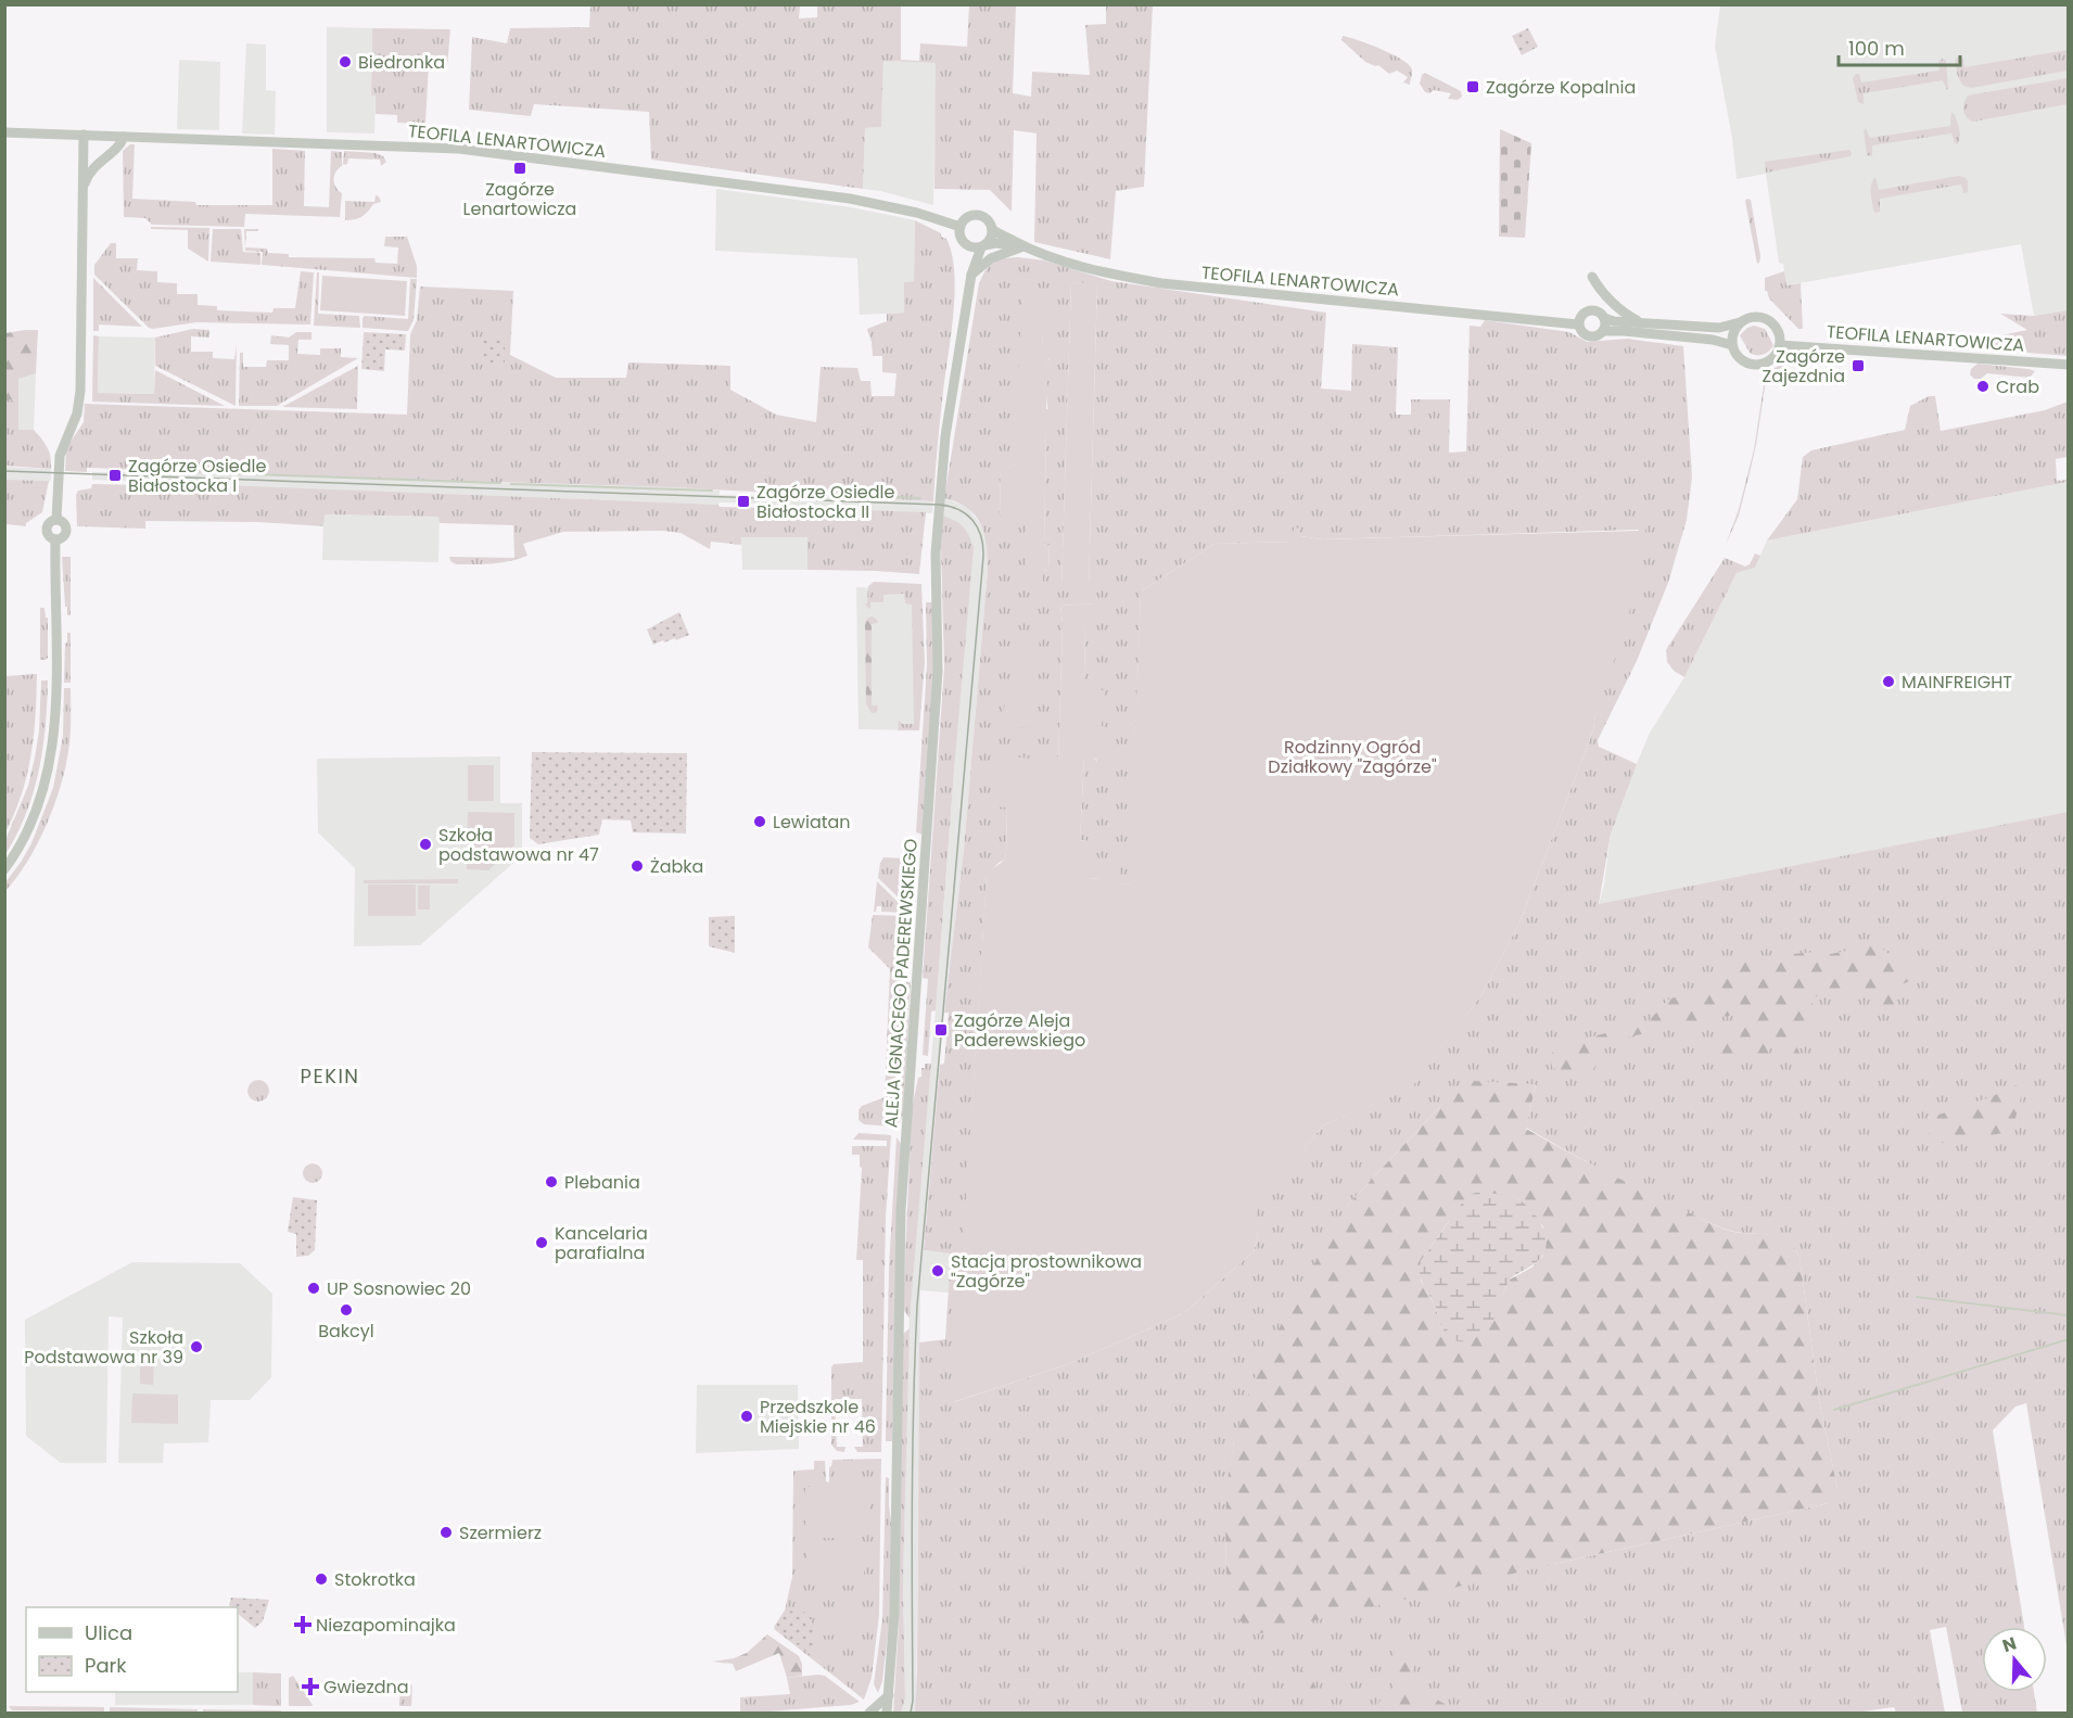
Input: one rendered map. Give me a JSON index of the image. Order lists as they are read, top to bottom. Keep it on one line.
{"streets":{"street":["TEOFILA LENARTOWICZA","ALEJA IGNACEGO PADEREWSKIEGO"]},"crossings":[["TEOFILA LENARTOWICZA","ALEJA IGNACEGO PADEREWSKIEGO"]],"districts":["PEKIN"],"parks":["Rodzinny Ogród Działkowy \"Zagórze\""],"places":{"other":["Biedronka","Crab","MAINFREIGHT","Lewiatan","Szkoła podstawowa nr 47","Żabka","Plebania","Kancelaria parafialna","Stacja prostownikowa \"Zagórze\"","UP Sosnowiec 20","Bakcyl","Szkoła Podstawowa nr 39","Przedszkole Miejskie nr 46","Szermierz","Stokrotka"],"transit":["Zagórze Kopalnia","Zagórze Lenartowicza","Zagórze Zajezdnia","Zagórze Osiedle Białostocka I","Zagórze Osiedle Białostocka II","Zagórze Aleja Paderewskiego"],"health":["Niezapominajka","Gwiezdna"]},"legend":["Ulica","Park"],"scale_bar":"100 m","north":"top"}
